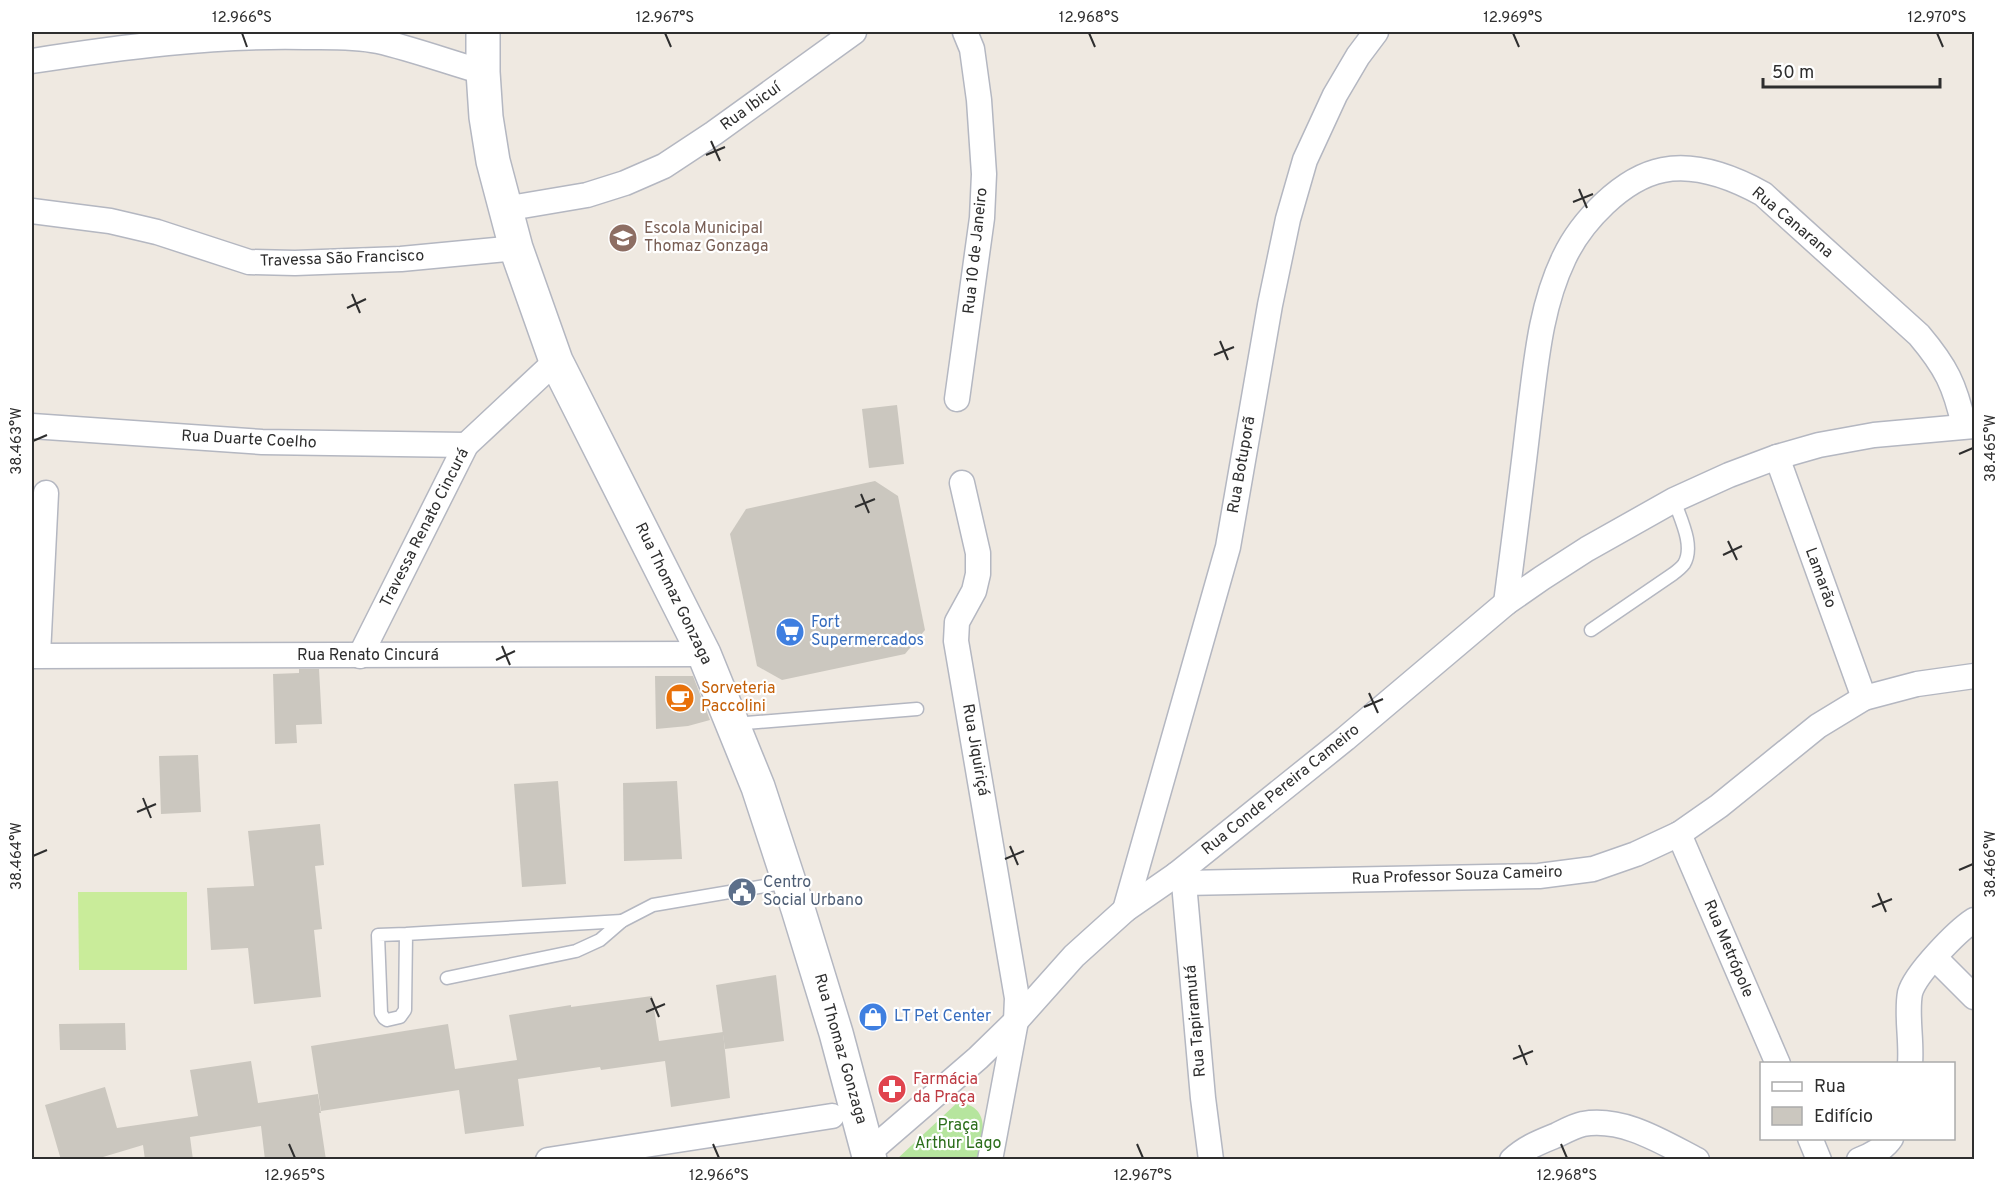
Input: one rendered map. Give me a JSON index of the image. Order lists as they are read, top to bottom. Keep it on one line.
{"streets":{"main road":["Rua Thomaz Gonzaga"],"street":["Rua Ibicuí","Rua Canarana","Rua 10 de Janeiro","Travessa São Francisco","Rua Duarte Coelho","Rua Botuporã","Travessa Renato Cincurá","Lamarão","Rua Renato Cincurá","Rua Jiquiriçá","Rua Conde Pereira Cameiro","Rua Professor Souza Cameiro","Rua Metrópole","Rua Tapiramutá"]},"crossings":[["Rua Ibicuí","Rua Thomaz Gonzaga"],["Rua Canarana","Rua Conde Pereira Cameiro"],["Travessa São Francisco","Rua Thomaz Gonzaga"],["Rua Duarte Coelho","Travessa Renato Cincurá"],["Rua Botuporã","Rua Conde Pereira Cameiro"],["Travessa Renato Cincurá","Rua Thomaz Gonzaga"],["Travessa Renato Cincurá","Rua Renato Cincurá"],["Lamarão","Rua Conde Pereira Cameiro"],["Lamarão","Rua Professor Souza Cameiro"],["Rua Thomaz Gonzaga","Rua Renato Cincurá"],["Rua Thomaz Gonzaga","Rua Conde Pereira Cameiro"],["Rua Jiquiriçá","Rua Conde Pereira Cameiro"],["Rua Conde Pereira Cameiro","Rua Professor Souza Cameiro"],["Rua Conde Pereira Cameiro","Rua Tapiramutá"],["Rua Professor Souza Cameiro","Rua Metrópole"],["Rua Professor Souza Cameiro","Rua Tapiramutá"]],"parks":["Praça Arthur Lago"],"places":{"school or university":["Escola Municipal Thomaz Gonzaga"],"supermarket":["Fort Supermercados"],"cafe":["Sorveteria Paccolini"],"public building":["Centro Social Urbano"],"shop":["LT Pet Center"],"pharmacy":["Farmácia da Praça"]},"legend":["Rua","Edifício"],"scale_bar":"50 m","coordinates":["12.966°S","12.967°S","12.968°S","12.969°S","12.970°S","38.463°W","38.465°W","38.464°W","38.466°W","12.965°S"]}
